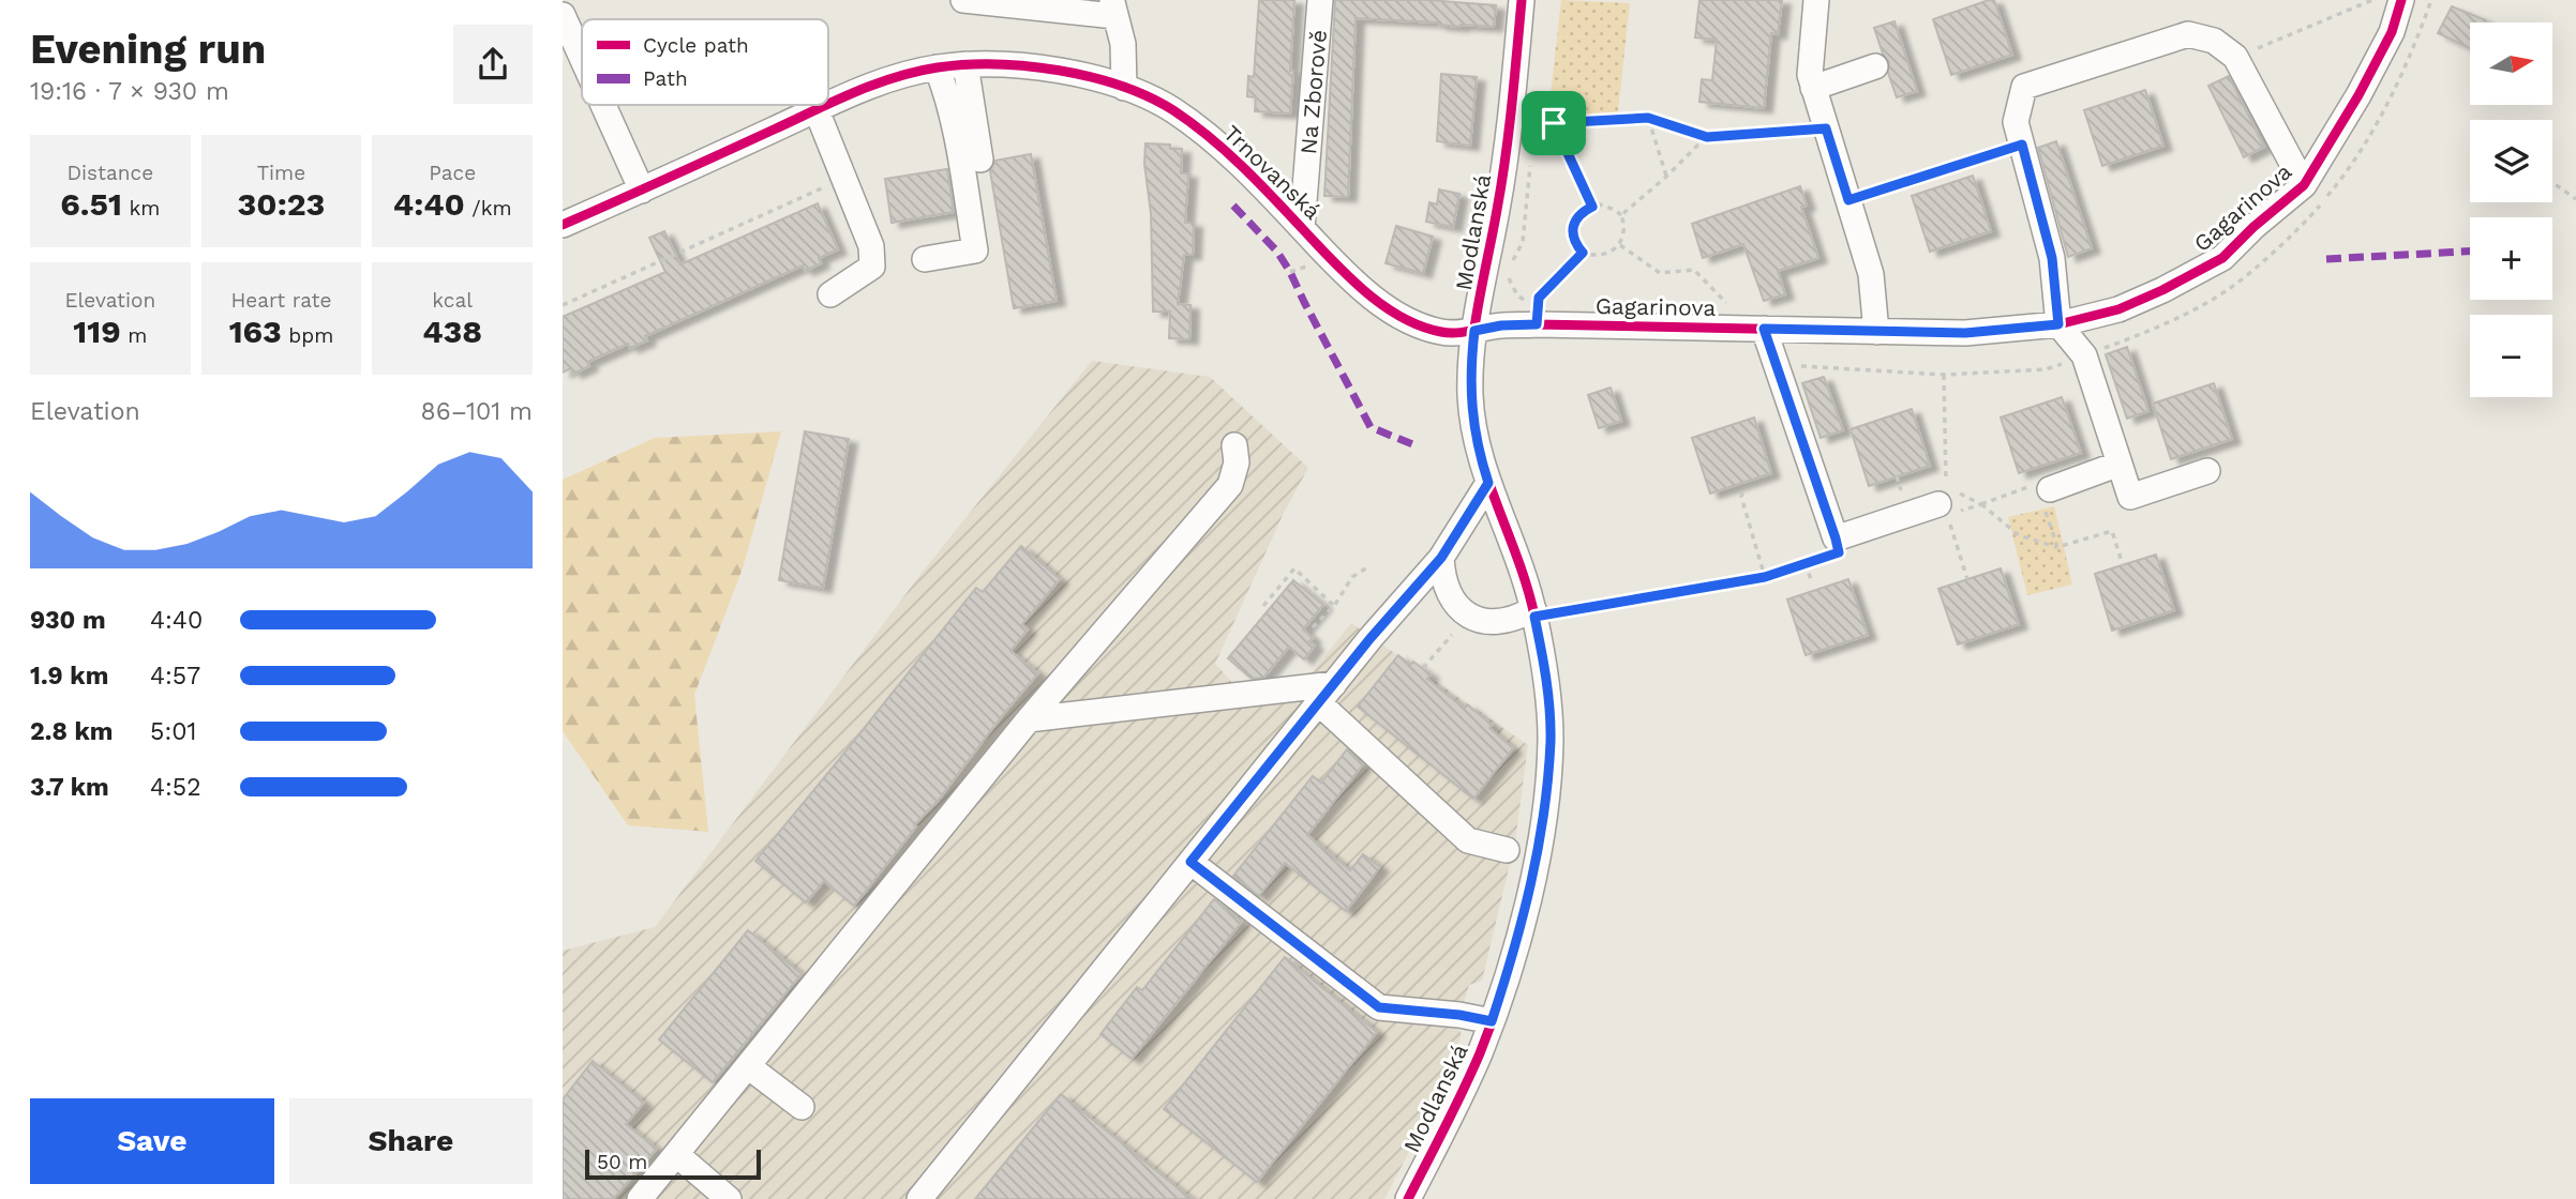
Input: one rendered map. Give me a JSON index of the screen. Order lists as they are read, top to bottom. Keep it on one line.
{"streets":{"street":["Na Zborově","Trnovanská","Gagarinova","Modlanská"]},"crossings":[["Na Zborově","Trnovanská"],["Trnovanská","Gagarinova"],["Trnovanská","Modlanská"],["Gagarinova","Modlanská"]],"legend":["Cycle path","Path"],"scale_bar":"50 m","north":"right","page":{"heading":["Evening run","19:16 · 7 × 930 m"],"map_buttons":["+","−"],"stats":[["Distance","6.51 km"],["Time","30:23"],["Pace","4:40 /km"],["Elevation","119 m"],["Heart rate","163 bpm"],["kcal","438"]],"chart":["Elevation","86–101 m"],"list":[{"name":"930 m","note":"4:40"},{"name":"1.9 km","note":"4:57"},{"name":"2.8 km","note":"5:01"},{"name":"3.7 km","note":"4:52"}],"buttons":["Save","Share"],"scale":"50 m"}}
